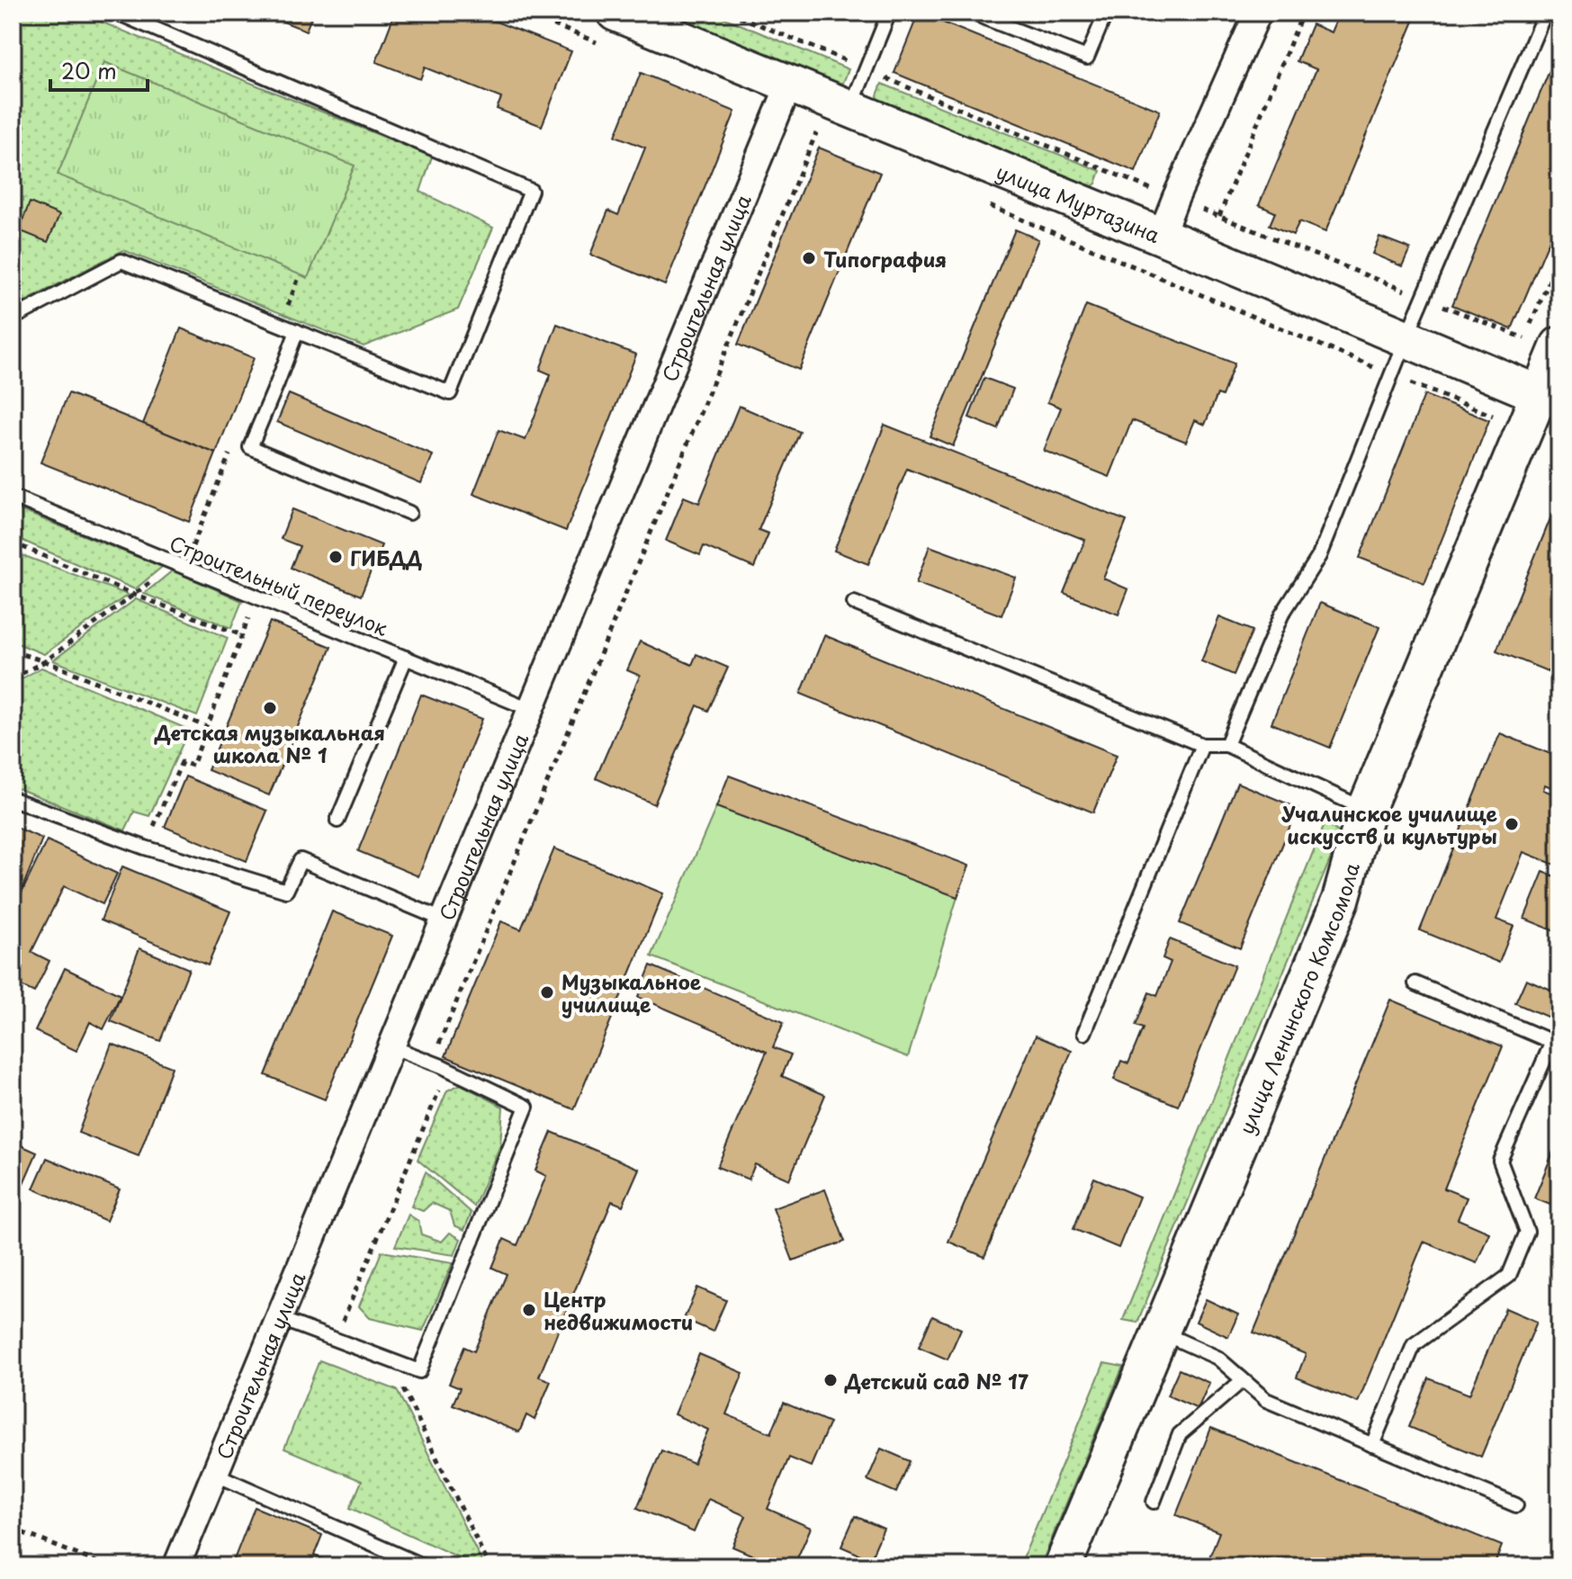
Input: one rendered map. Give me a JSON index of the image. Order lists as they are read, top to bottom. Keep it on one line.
{"streets":{"street":["улица Муртазина","Строительная улица","улица Ленинского Комсомола"],"lane":["Строительный переулок"]},"crossings":[["улица Муртазина","Строительная улица"],["улица Муртазина","улица Ленинского Комсомола"],["Строительная улица","Строительный переулок"]],"places":["Типография","ГИБДД","Детская музыкальная школа № 1","Учалинское училище искусств и культуры","Музыкальное училище","Центр недвижимости","Детский сад № 17"],"scale_bar":"20 m"}
